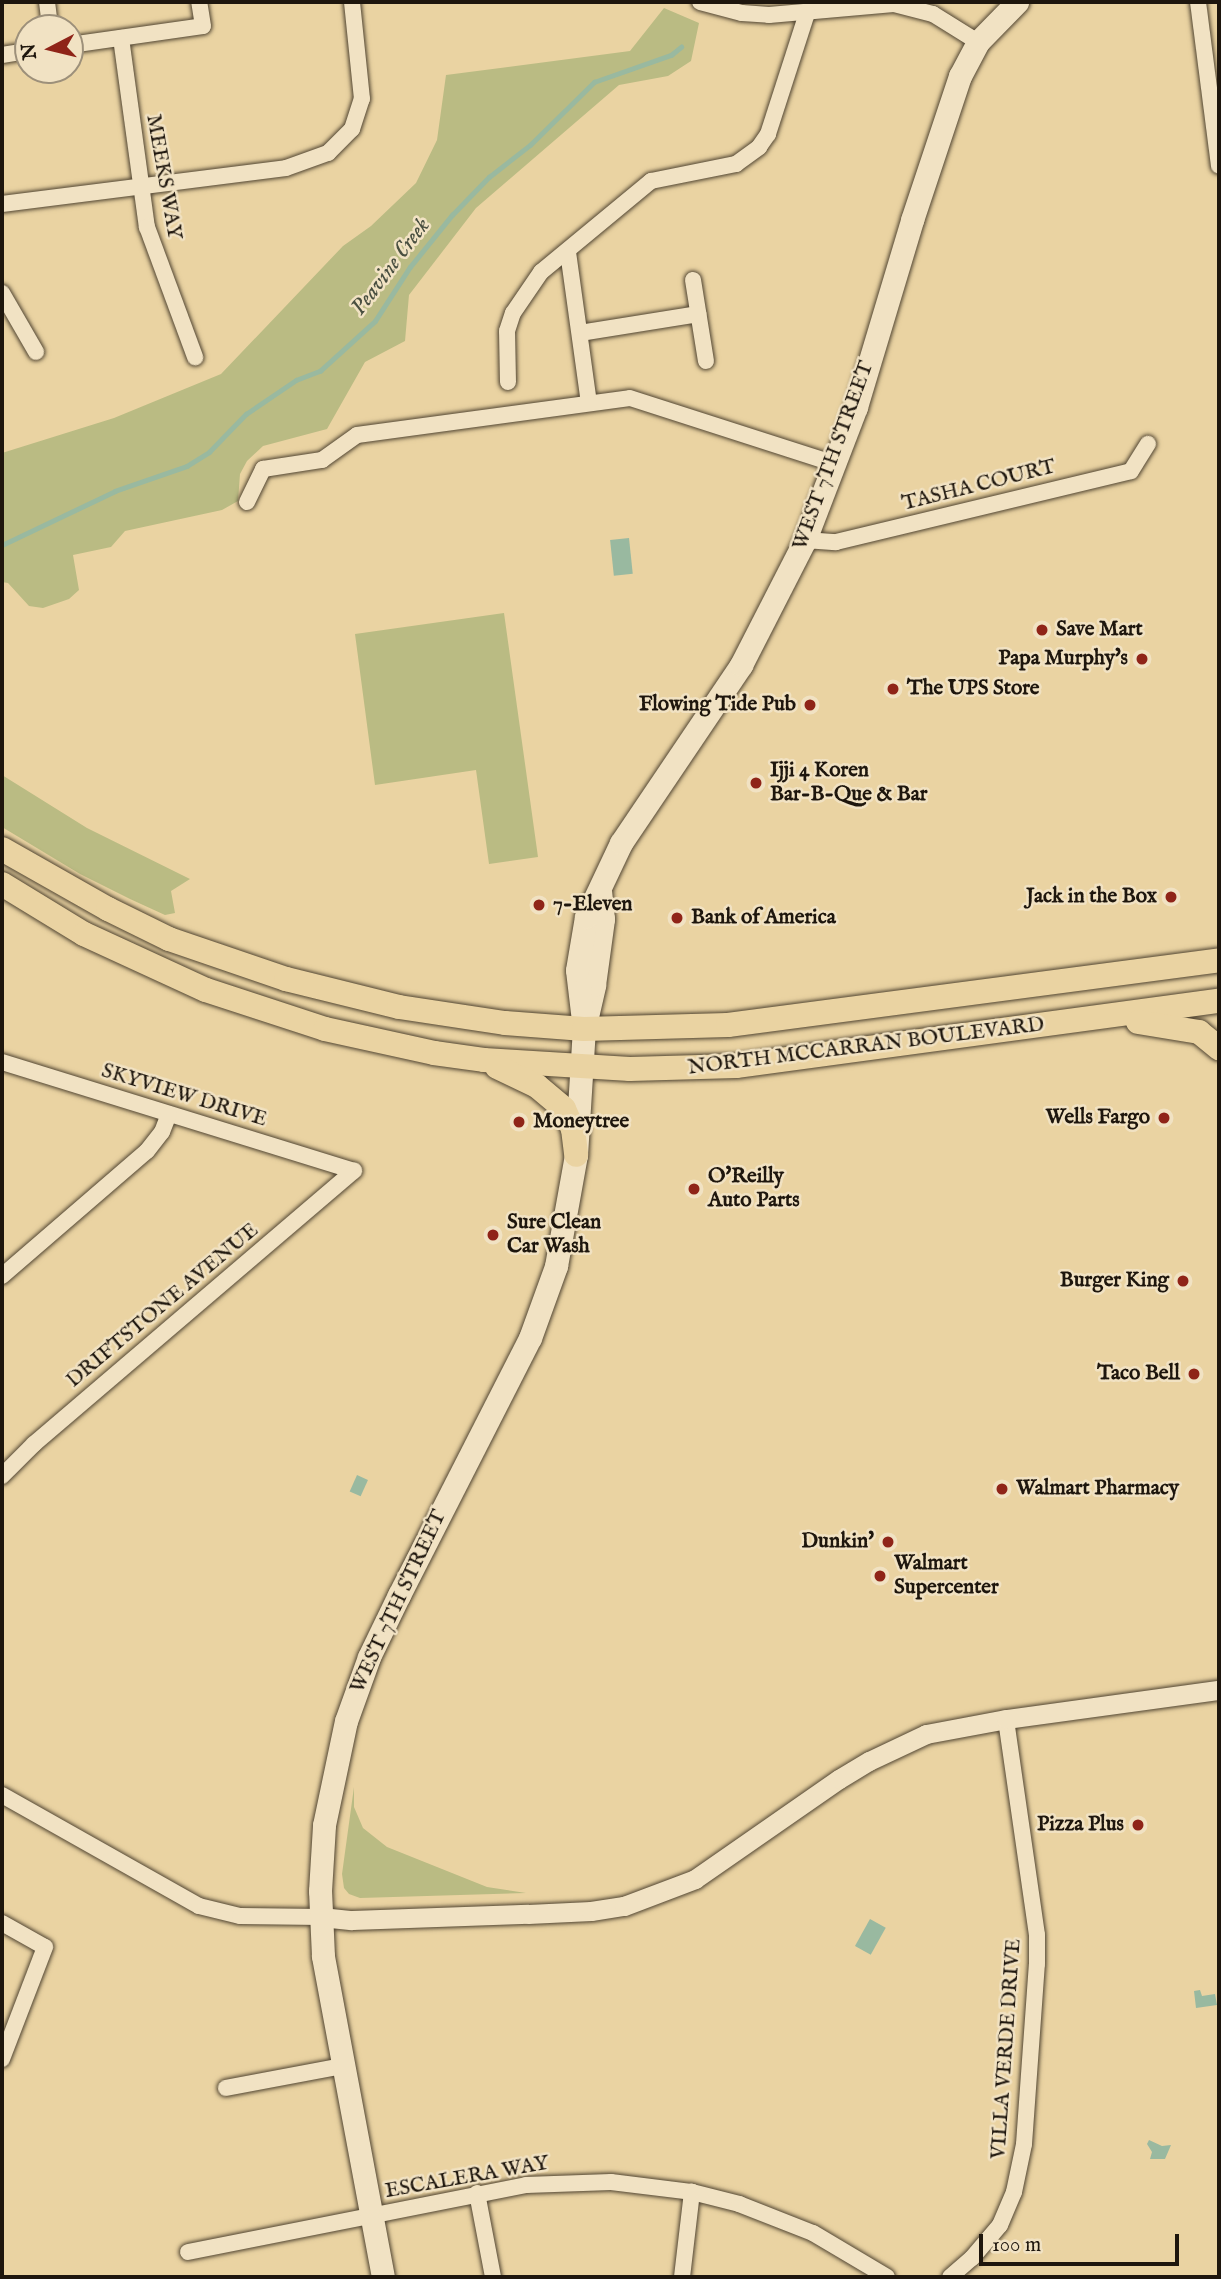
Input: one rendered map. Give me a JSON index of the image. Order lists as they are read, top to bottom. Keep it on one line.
{"streets":{"main road":["WEST 7TH STREET","NORTH MCCARRAN BOULEVARD"],"street":["MEEKS WAY","TASHA COURT","SKYVIEW DRIVE","DRIFTSTONE AVENUE","VILLA VERDE DRIVE","ESCALERA WAY"]},"crossings":[["WEST 7TH STREET","TASHA COURT"],["WEST 7TH STREET","NORTH MCCARRAN BOULEVARD"],["WEST 7TH STREET","ESCALERA WAY"],["SKYVIEW DRIVE","DRIFTSTONE AVENUE"]],"water":["Peavine Creek"],"places":["Save Mart","Papa Murphy's","The UPS Store","Flowing Tide Pub","Ijji 4 Koren Bar-B-Que & Bar","Jack in the Box","7-Eleven","Bank of America","Wells Fargo","Moneytree","O'Reilly Auto Parts","Sure Clean Car Wash","Burger King","Taco Bell","Walmart Pharmacy","Dunkin'","Walmart Supercenter","Pizza Plus"],"scale_bar":"100 m","north":"left"}
